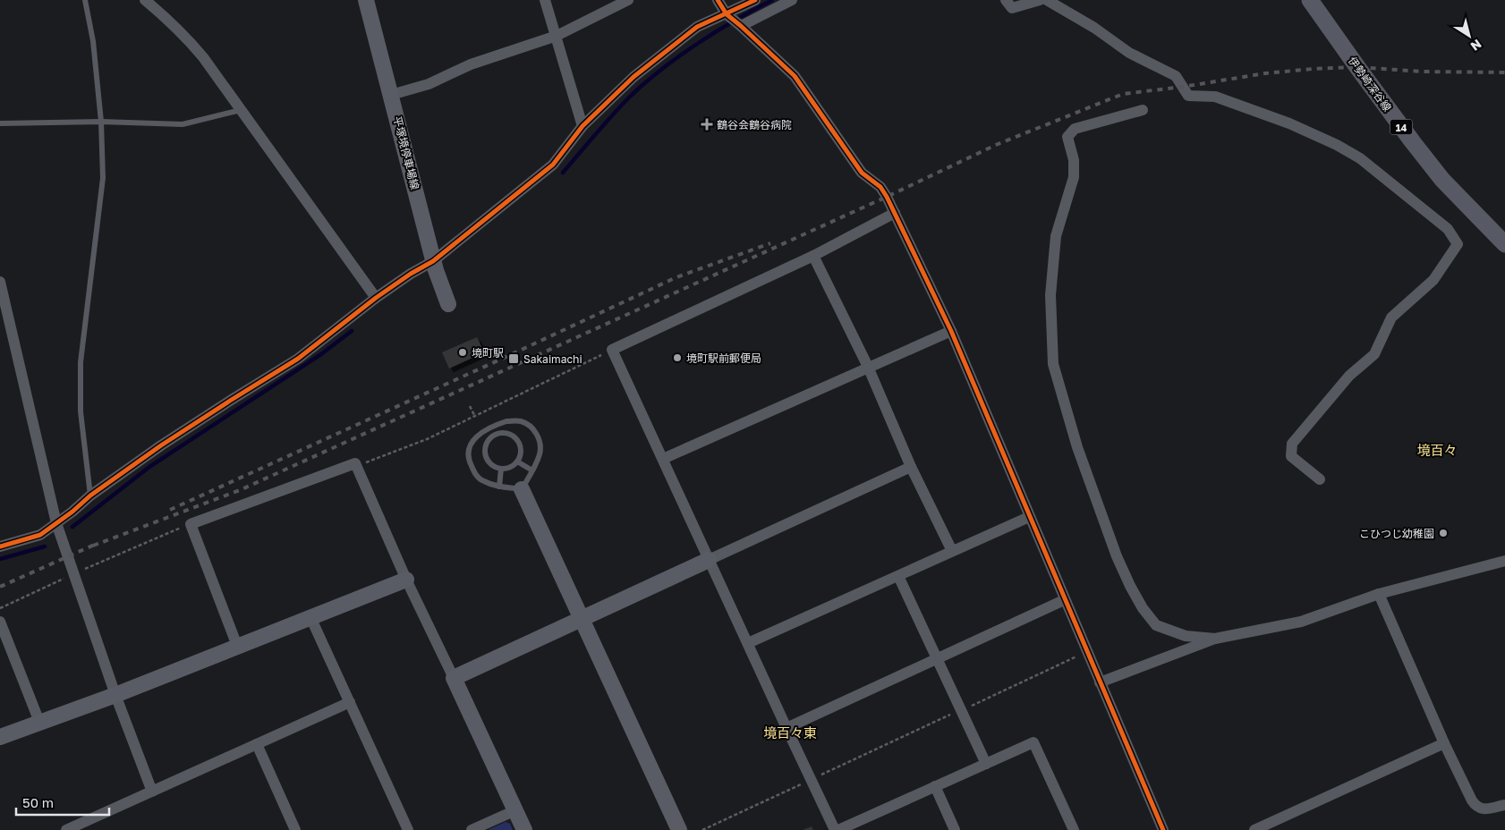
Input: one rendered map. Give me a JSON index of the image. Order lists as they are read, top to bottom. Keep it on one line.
{"streets":{"main road":["伊勢崎深谷線","14"],"street":["平塚境停車場線"]},"districts":["境百々","境百々東"],"places":{"health":["鶴谷会鶴谷病院"],"other":["境町駅","境町駅前郵便局","こひつじ幼稚園"],"transit":["Sakaimachi"]},"scale_bar":"50 m","north":"bottom right"}
